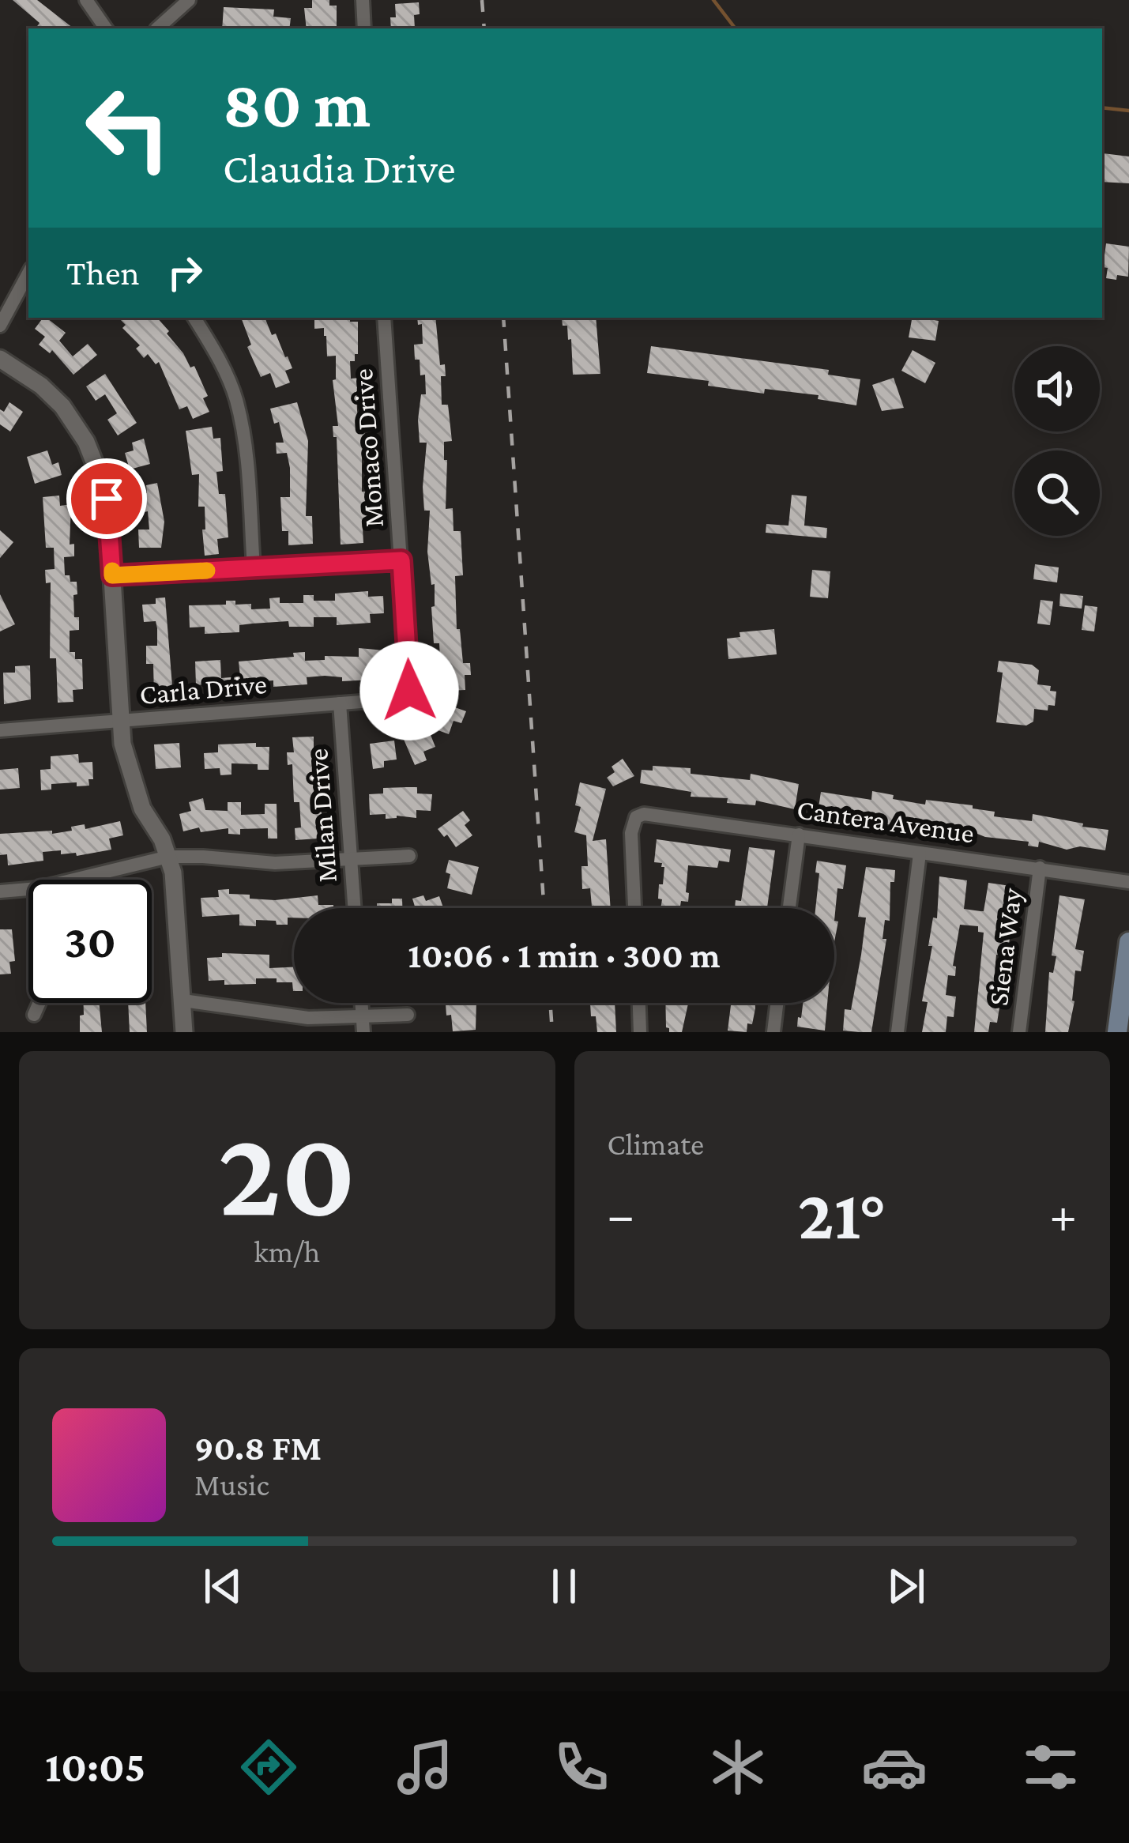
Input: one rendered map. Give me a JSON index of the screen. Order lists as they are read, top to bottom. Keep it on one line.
{"streets":{"street":["Monaco Drive","Carla Drive","Milan Drive","Cantera Avenue","Siena Way"]},"crossings":[["Monaco Drive","Carla Drive"],["Carla Drive","Milan Drive"],["Cantera Avenue","Siena Way"]],"page":{"turn":["80 m","Claudia Drive"],"then":"Then","limit":"30","trip":"10:06 · 1 min · 300 m","tile":[["20","km/h"],"Climate"],"heat":["−","21°","+"],"song":["90.8 FM","Music"],"tabs":"10:05"}}
